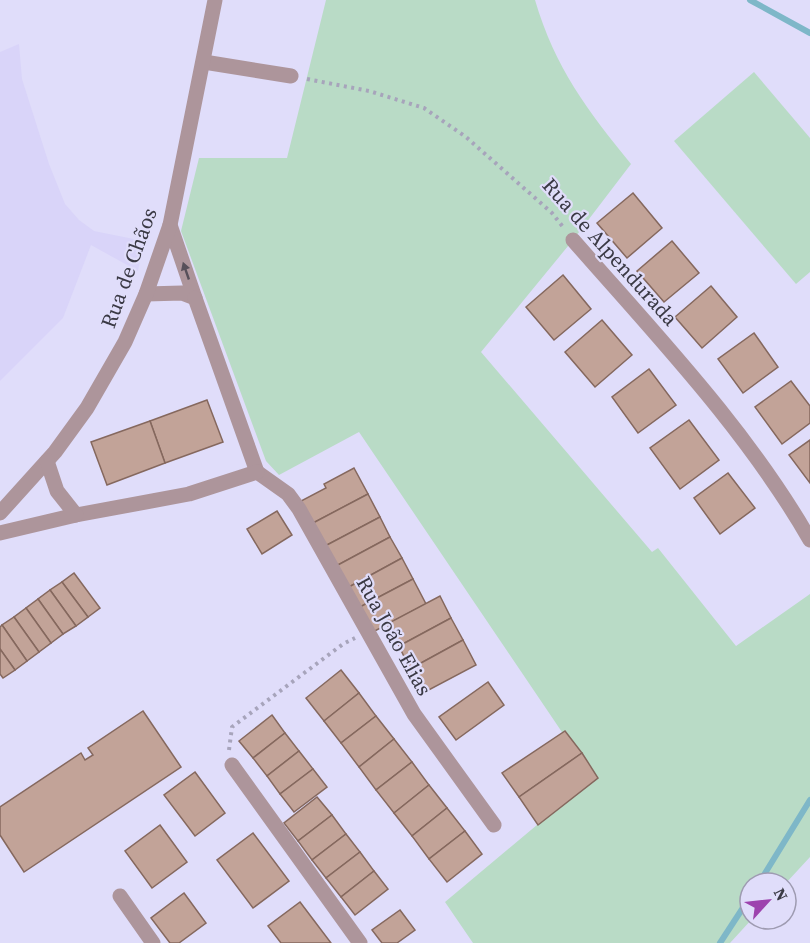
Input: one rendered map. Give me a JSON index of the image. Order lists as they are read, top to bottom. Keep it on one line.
{"streets":{"street":["Rua de Alpendurada","Rua de Chãos","Rua João Elias"]},"north":"top right"}
